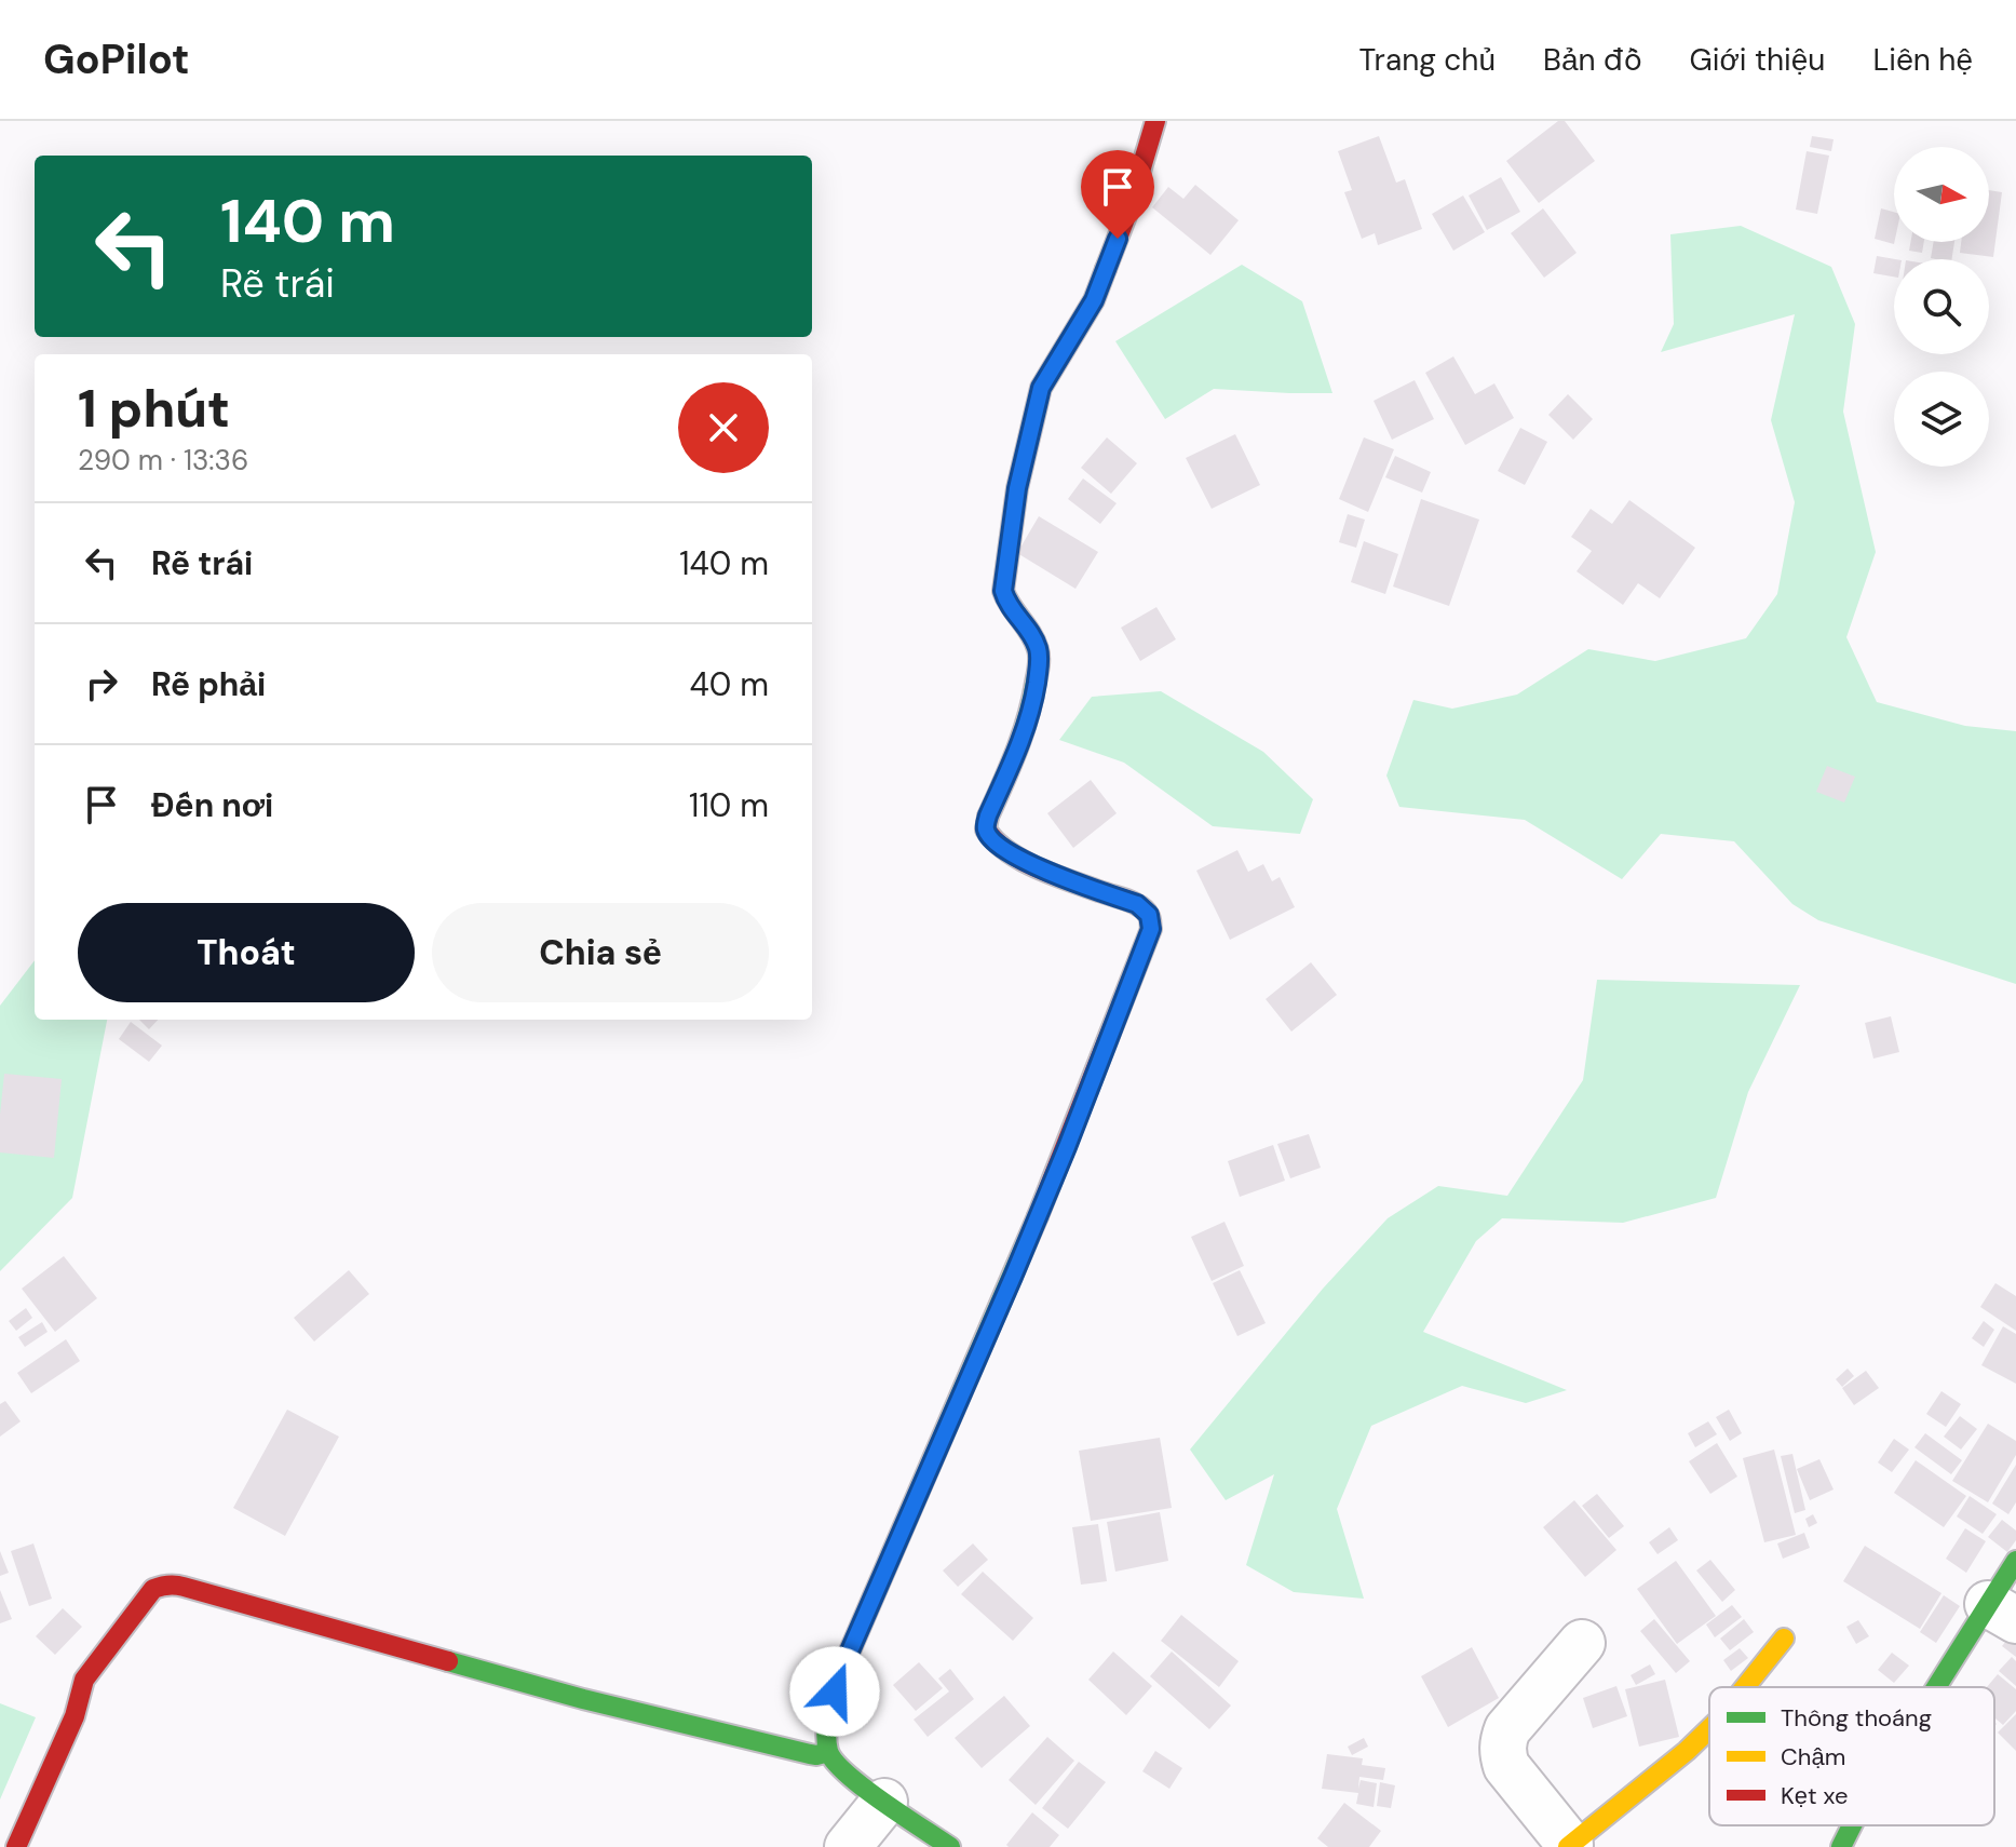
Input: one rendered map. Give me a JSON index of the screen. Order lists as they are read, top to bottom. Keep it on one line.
{"legend":["Thông thoáng","Chậm","Kẹt xe"],"north":"right","page":{"header":"GoPilot","nav":["Trang chủ","Bản đồ","Giới thiệu","Liên hệ"],"turn":["140 m","Rẽ trái"],"heading":["1 phút","290 m · 13:36"],"list":[{"name":"Rẽ trái","value":"140 m"},{"name":"Rẽ phải","value":"40 m"},{"name":"Đến nơi","value":"110 m"}],"buttons":["Thoát","Chia sẻ"]}}
